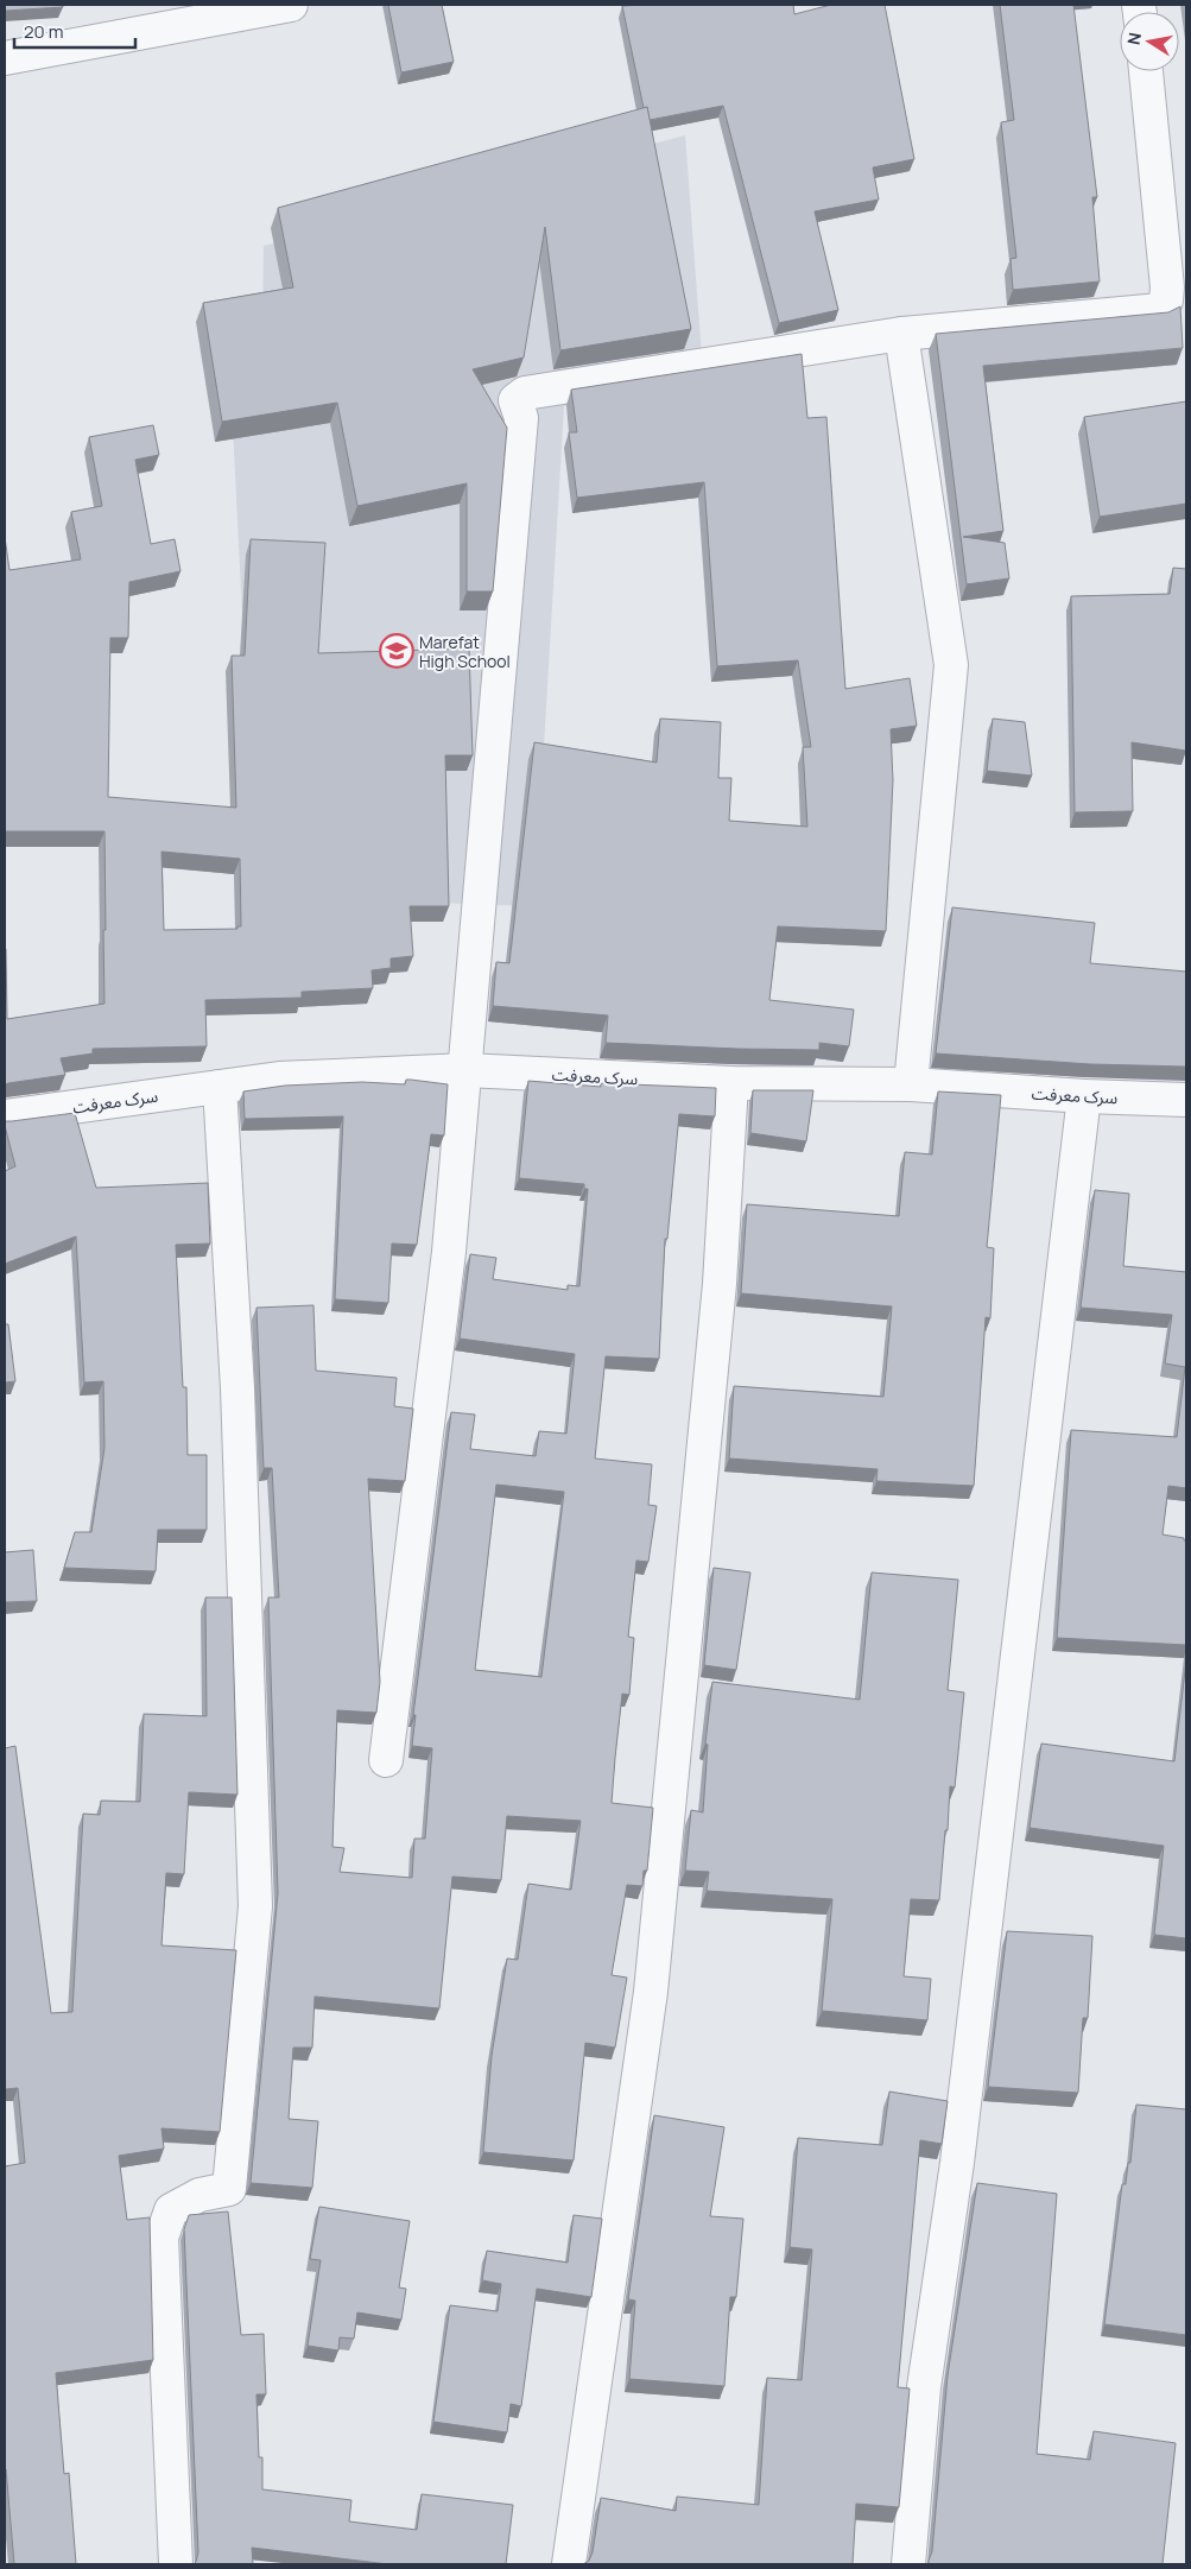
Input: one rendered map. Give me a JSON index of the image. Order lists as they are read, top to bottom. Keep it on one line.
{"streets":{"street":["سرک معرفت"]},"places":{"school or university":["Marefat High School"]},"scale_bar":"20 m","north":"left"}
